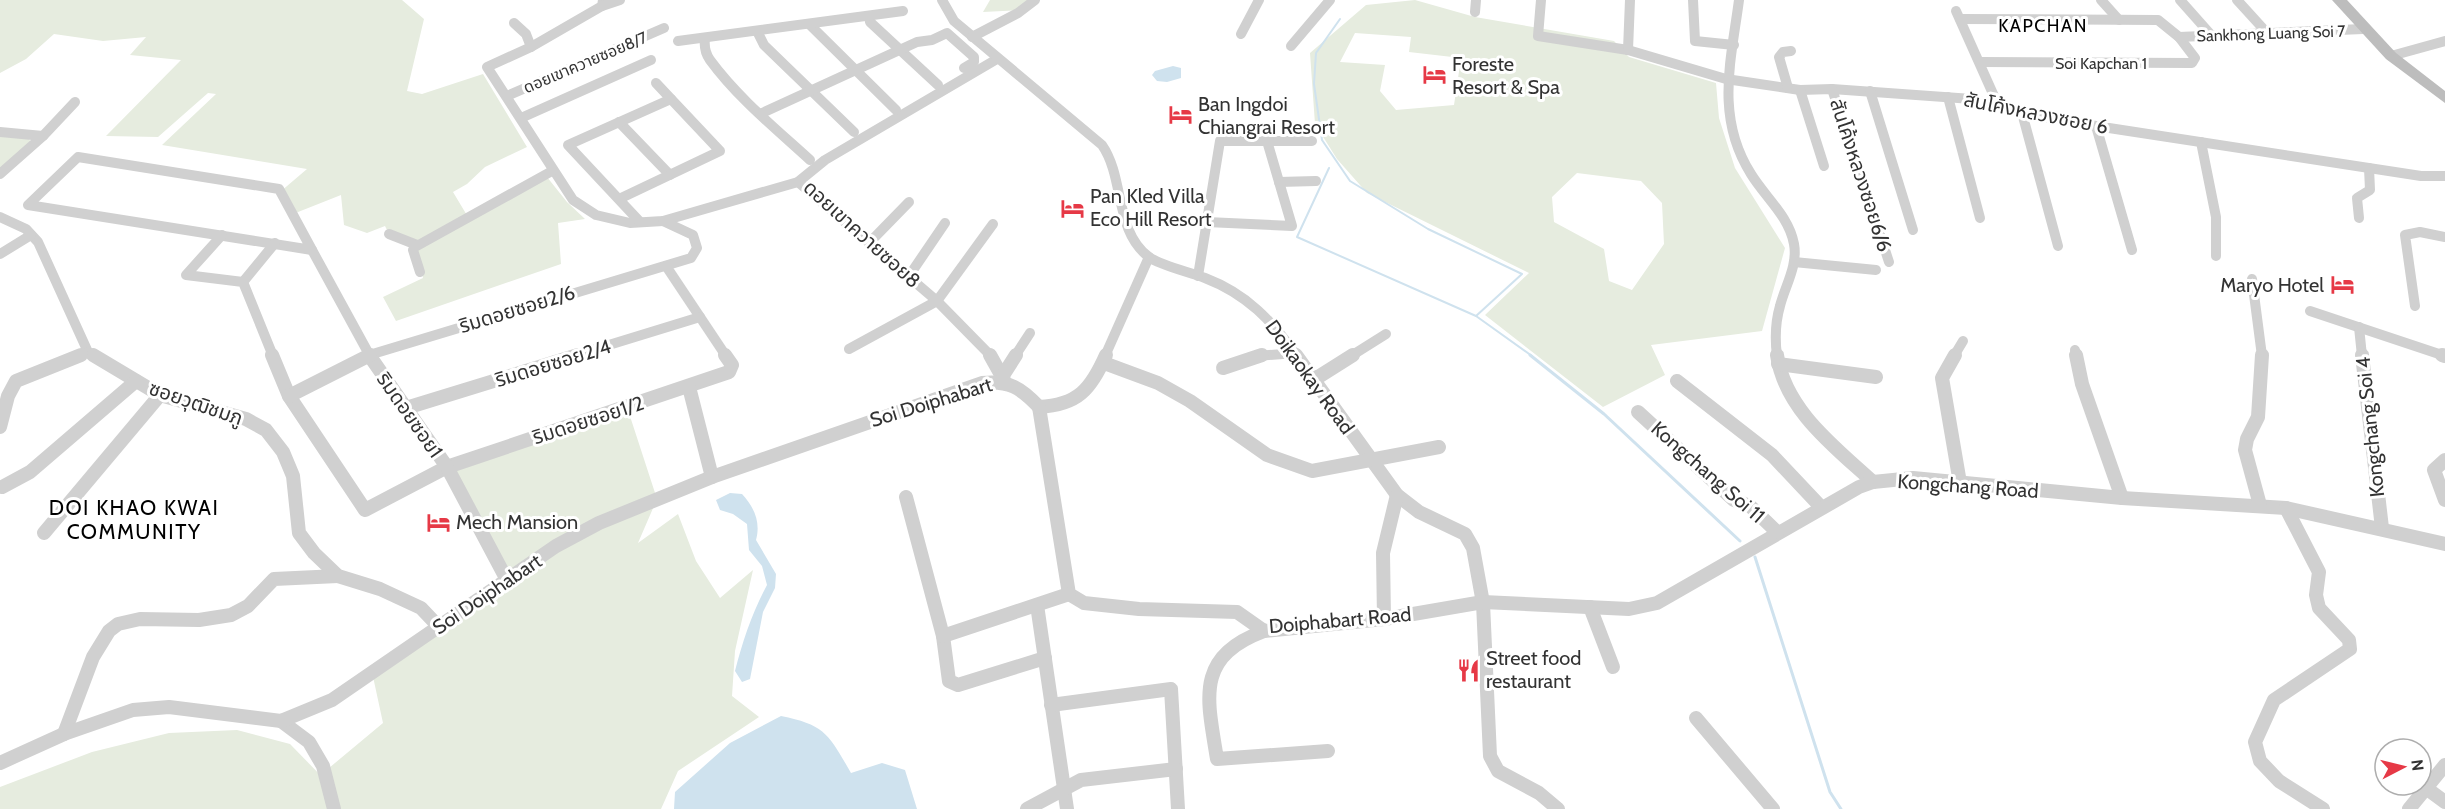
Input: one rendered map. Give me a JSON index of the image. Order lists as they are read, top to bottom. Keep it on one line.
{"streets":{"street":["Sankhong Luang Soi 7","ดอยเขาควายซอย8/7","Soi Kapchan 1","สันโค้งหลวงซอย 6","สันโค้งหลวงซอย6/6","ดอยเขาควายซอย8","ริมดอยซอย2/6","ริมดอยซอย2/4","Doikaokay Road","Soi Doiphabart","ซอยวุฒิชมภู","ริมดอยซอย1","ริมดอยซอย1/2","Kongchang Soi 4","Kongchang Soi 11","Kongchang Road","Doiphabart Road"]},"crossings":[["Sankhong Luang Soi 7","Soi Kapchan 1"],["สันโค้งหลวงซอย 6","สันโค้งหลวงซอย6/6"],["ดอยเขาควายซอย8","Soi Doiphabart"],["ริมดอยซอย2/6","ริมดอยซอย1"],["ริมดอยซอย2/6","ริมดอยซอย1/2"],["ริมดอยซอย2/4","ริมดอยซอย1"],["ริมดอยซอย2/4","ริมดอยซอย1/2"],["Doikaokay Road","Kongchang Road"],["Doikaokay Road","Doiphabart Road"],["Soi Doiphabart","ซอยวุฒิชมภู"],["Soi Doiphabart","ริมดอยซอย1"],["ริมดอยซอย1","ริมดอยซอย1/2"],["Kongchang Soi 4","Kongchang Road"],["Kongchang Soi 11","Kongchang Road"],["Kongchang Road","Doiphabart Road"]],"districts":["KAPCHAN","DOI KHAO KWAI COMMUNITY"],"places":{"hotel":["Foreste Resort & Spa","Ban Ingdoi Chiangrai Resort","Pan Kled Villa Eco Hill Resort","Maryo Hotel","Mech Mansion"],"restaurant":["Street food restaurant"]},"north":"right"}
